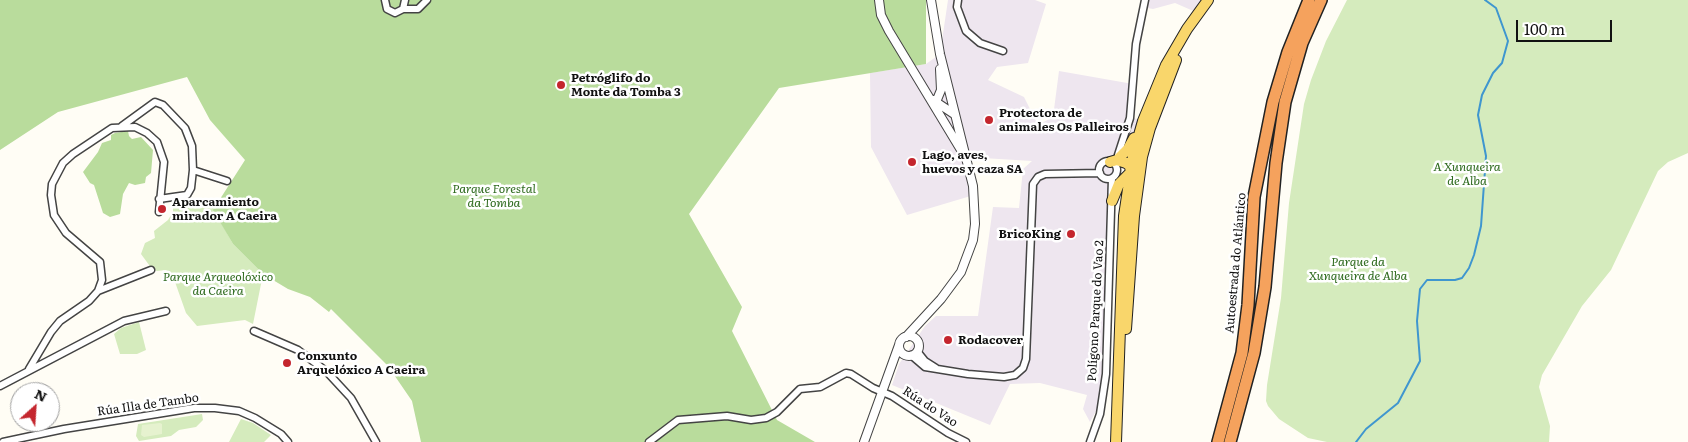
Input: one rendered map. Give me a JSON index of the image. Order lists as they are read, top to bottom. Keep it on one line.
{"streets":{"highway":["Autoestrada do Atlántico"],"street":["Polígono Parque do Vao 2","Rúa Illa de Tambo","Rúa do Vao"]},"parks":["A Xunqueira de Alba","Parque Forestal da Tomba","Parque da Xunqueira de Alba","Parque Arqueolóxico da Caeira"],"places":["Petróglifo do Monte da Tomba 3","Protectora de animales Os Palleiros","Lago, aves, huevos y caza SA","Aparcamiento mirador A Caeira","BricoKing","Rodacover","Conxunto Arquelóxico A Caeira"],"scale_bar":"100 m","north":"top right"}
